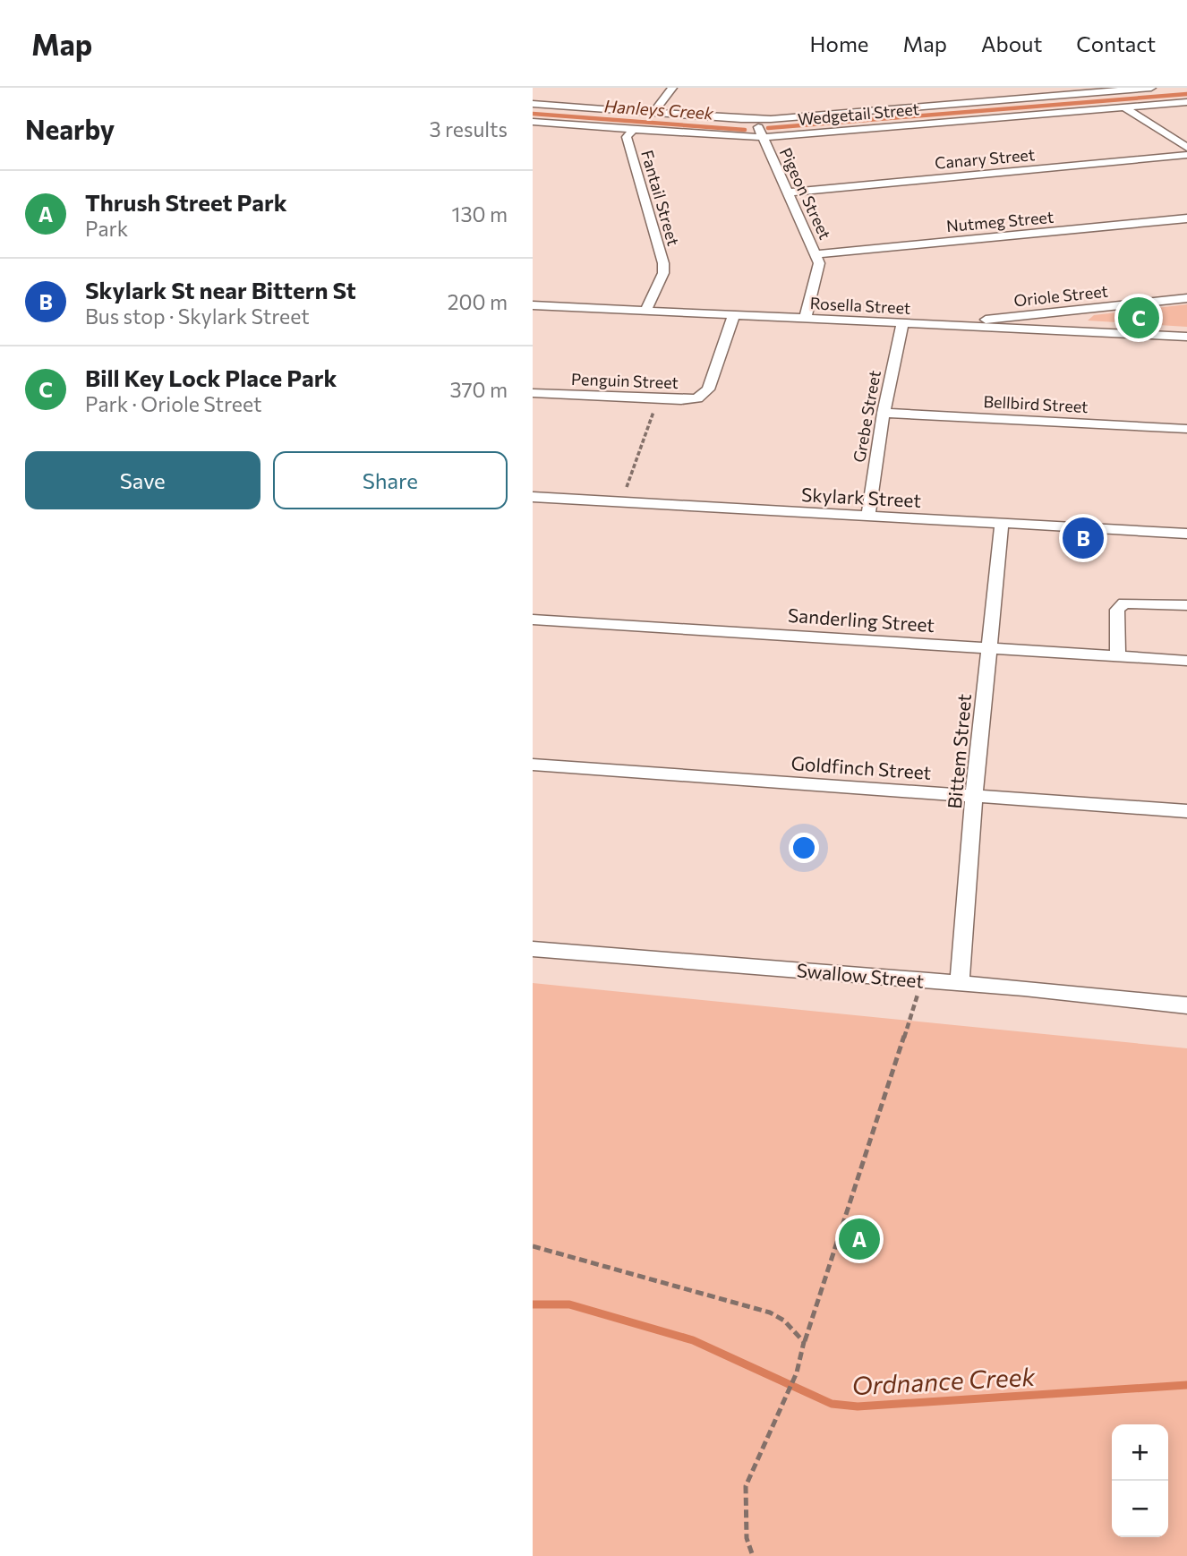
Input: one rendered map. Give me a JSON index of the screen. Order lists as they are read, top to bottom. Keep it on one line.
{"streets":{"street":["Wedgetail Street","Canary Street","Pigeon Street","Fantail Street","Nutmeg Street","Oriole Street","Rosella Street","Penguin Street","Bellbird Street","Grebe Street","Skylark Street","Sanderling Street","Bittem Street","Goldfinch Street","Swallow Street"]},"crossings":[["Wedgetail Street","Pigeon Street"],["Wedgetail Street","Fantail Street"],["Canary Street","Pigeon Street"],["Pigeon Street","Nutmeg Street"],["Pigeon Street","Rosella Street"],["Fantail Street","Rosella Street"],["Oriole Street","Rosella Street"],["Rosella Street","Penguin Street"],["Rosella Street","Grebe Street"],["Bellbird Street","Grebe Street"],["Grebe Street","Skylark Street"],["Skylark Street","Bittem Street"],["Sanderling Street","Bittem Street"],["Bittem Street","Goldfinch Street"],["Bittem Street","Swallow Street"]],"water":["Hanleys Creek","Ordnance Creek"],"page":{"header":"Map","nav":["Home","Map","About","Contact"],"heading":["Nearby","3 results"],"list":[{"mark":"A","name":"Thrush Street Park","note":"Park","value":"130 m"},{"mark":"B","name":"Skylark St near Bittern St","note":"Bus stop · Skylark Street","value":"200 m"},{"mark":"C","name":"Bill Key Lock Place Park","note":"Park · Oriole Street","value":"370 m"}],"pins":["C","B","A"],"buttons":["Save","Share"],"map_buttons":["+","−"]}}
